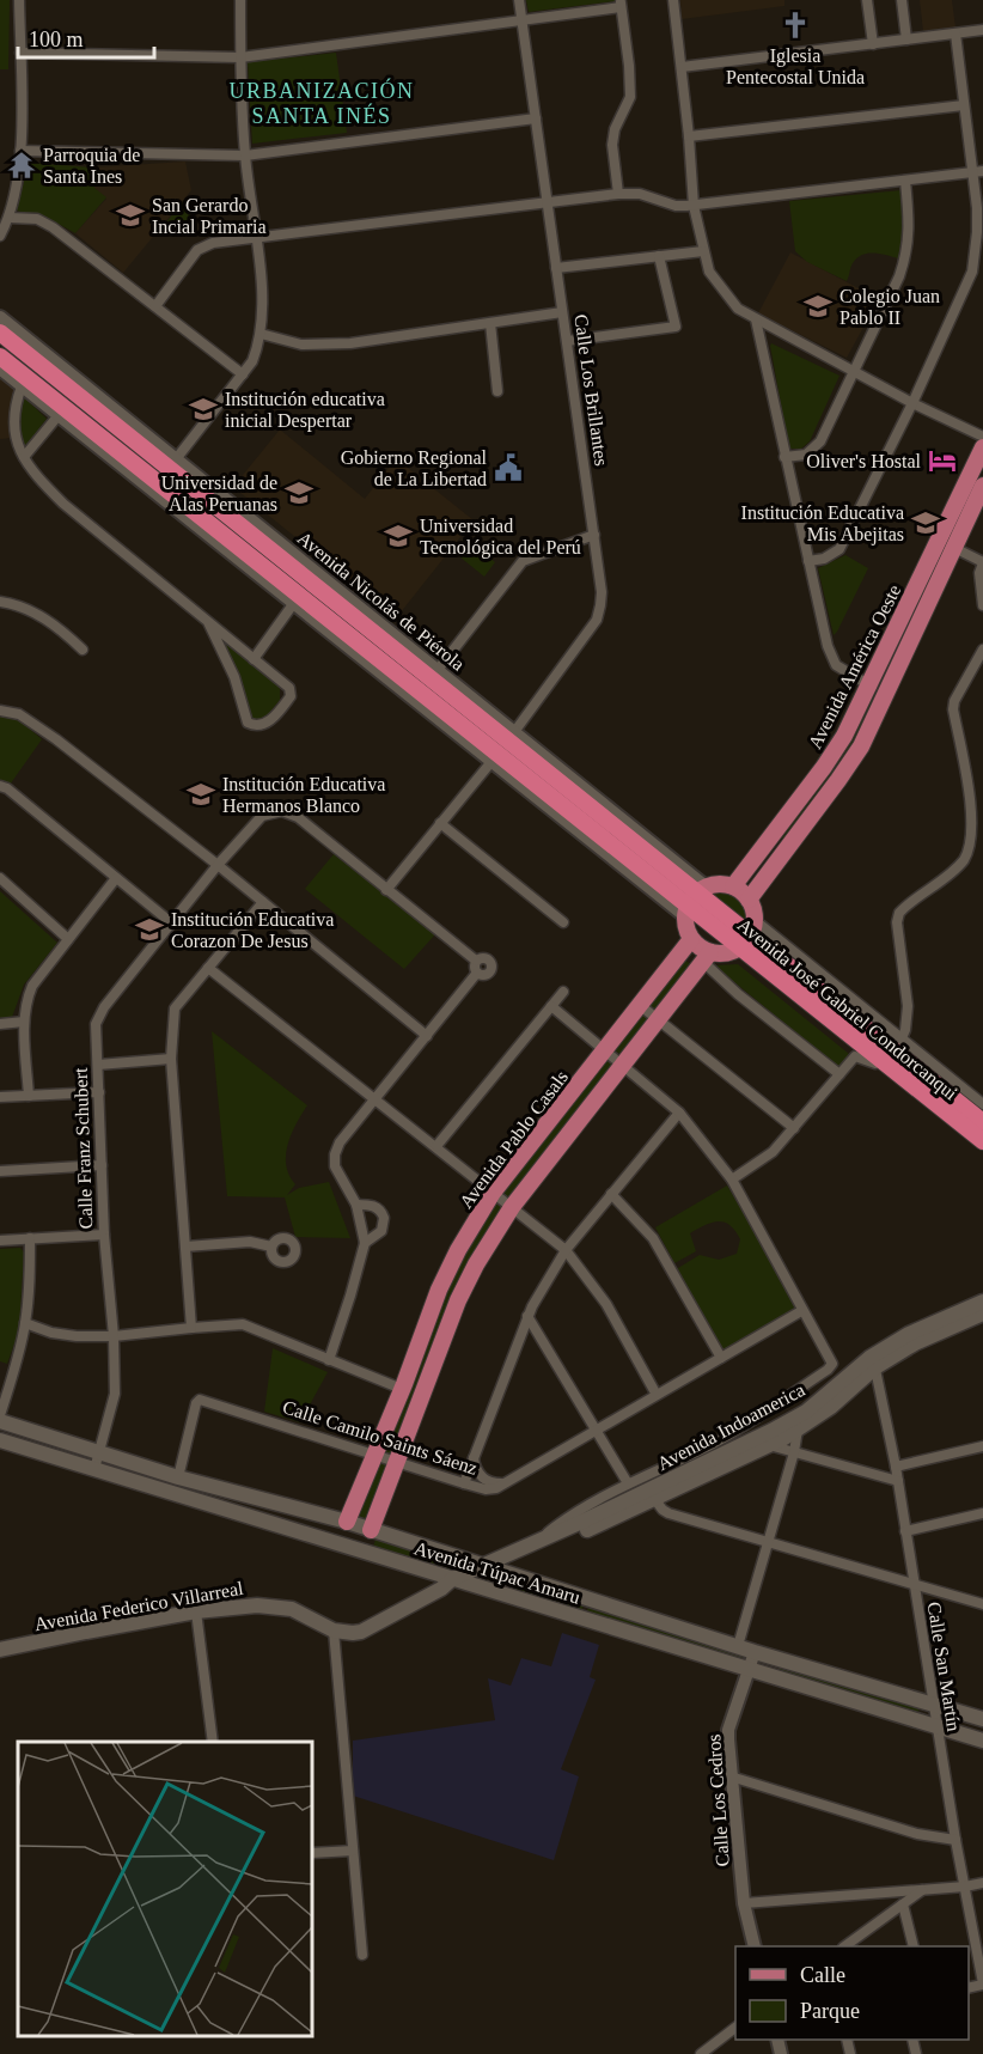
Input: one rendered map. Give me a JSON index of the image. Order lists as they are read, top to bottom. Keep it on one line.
{"streets":{"highway":["Avenida Nicolás de Piérola","Avenida José Gabriel Condorcanqui"],"main road":["Avenida América Oeste","Avenida Pablo Casals","Avenida Indoamerica","Avenida Túpac Amaru","Avenida Federico Villarreal"],"street":["Calle Los Brillantes","Calle Franz Schubert","Calle Camilo Saints Sáenz","Calle San Martín","Calle Los Cedros"]},"crossings":[["Calle Los Brillantes","Avenida Nicolás de Piérola"],["Calle Los Brillantes","Calle Franz Schubert"],["Avenida Nicolás de Piérola","Avenida José Gabriel Condorcanqui"],["Avenida Pablo Casals","Calle Camilo Saints Sáenz"],["Avenida Pablo Casals","Avenida Túpac Amaru"],["Calle Franz Schubert","Avenida Túpac Amaru"],["Avenida Indoamerica","Avenida Túpac Amaru"],["Avenida Indoamerica","Calle San Martín"],["Calle Camilo Saints Sáenz","Avenida Túpac Amaru"],["Avenida Túpac Amaru","Calle San Martín"],["Avenida Túpac Amaru","Calle Los Cedros"]],"districts":["URBANIZACIÓN SANTA INÉS"],"places":{"church":["Iglesia Pentecostal Unida"],"temple":["Parroquia de Santa Ines"],"school or university":["San Gerardo Incial Primaria","Colegio Juan Pablo II","Institución educativa inicial Despertar","Universidad de Alas Peruanas","Institución Educativa Mis Abejitas","Universidad Tecnológica del Perú","Institución Educativa Hermanos Blanco","Institución Educativa Corazon De Jesus"],"hotel":["Oliver's Hostal"],"public building":["Gobierno Regional de La Libertad"]},"legend":["Calle","Parque"],"scale_bar":"100 m"}
